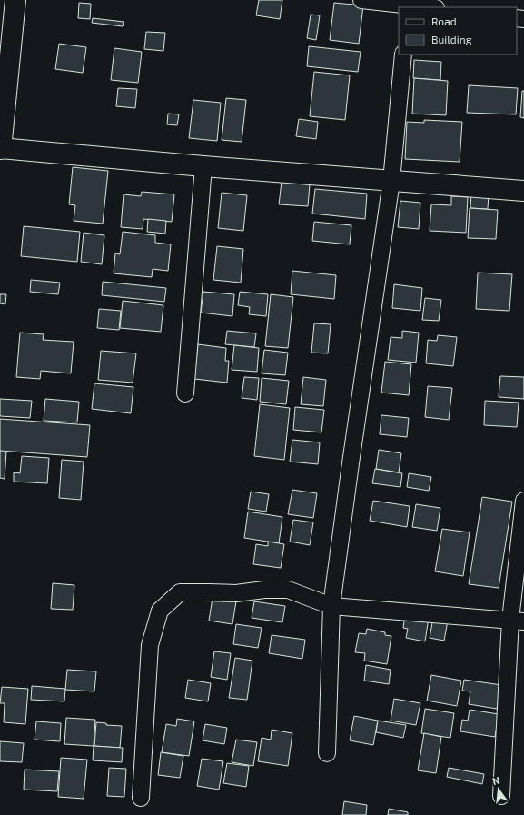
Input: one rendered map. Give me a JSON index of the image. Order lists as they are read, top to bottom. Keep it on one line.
{"legend":["Road","Building"],"north":"top"}
